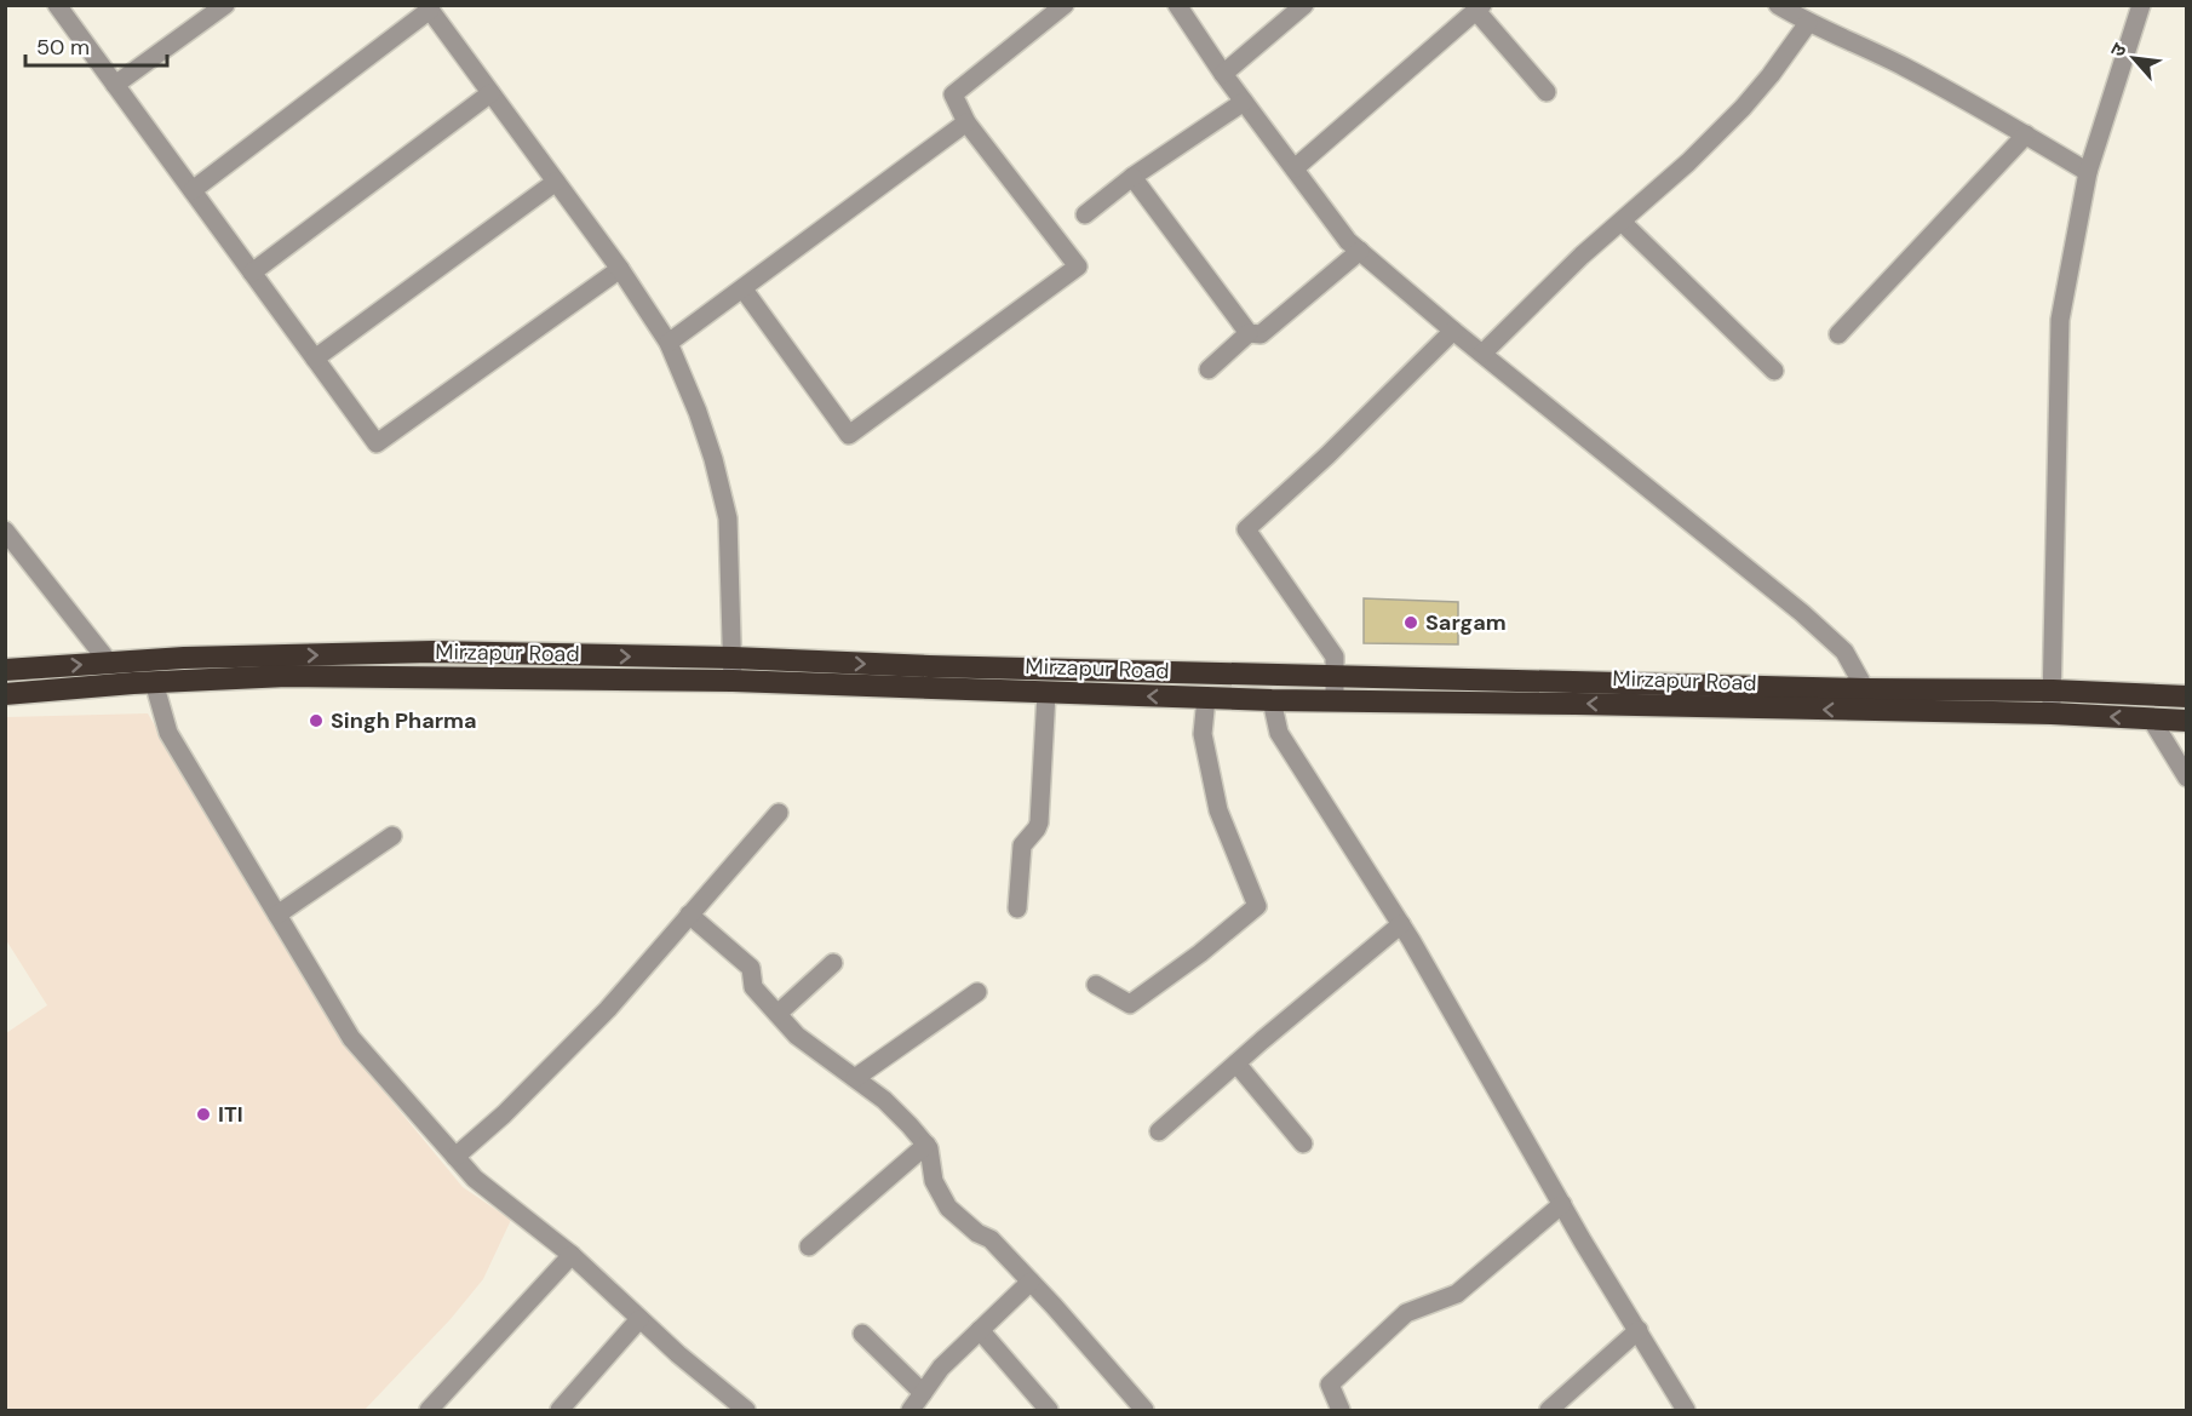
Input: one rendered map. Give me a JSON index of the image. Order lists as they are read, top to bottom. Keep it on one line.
{"streets":{"highway":["Mirzapur Road"]},"places":["Sargam","Singh Pharma","ITI"],"scale_bar":"50 m","north":"top left"}
